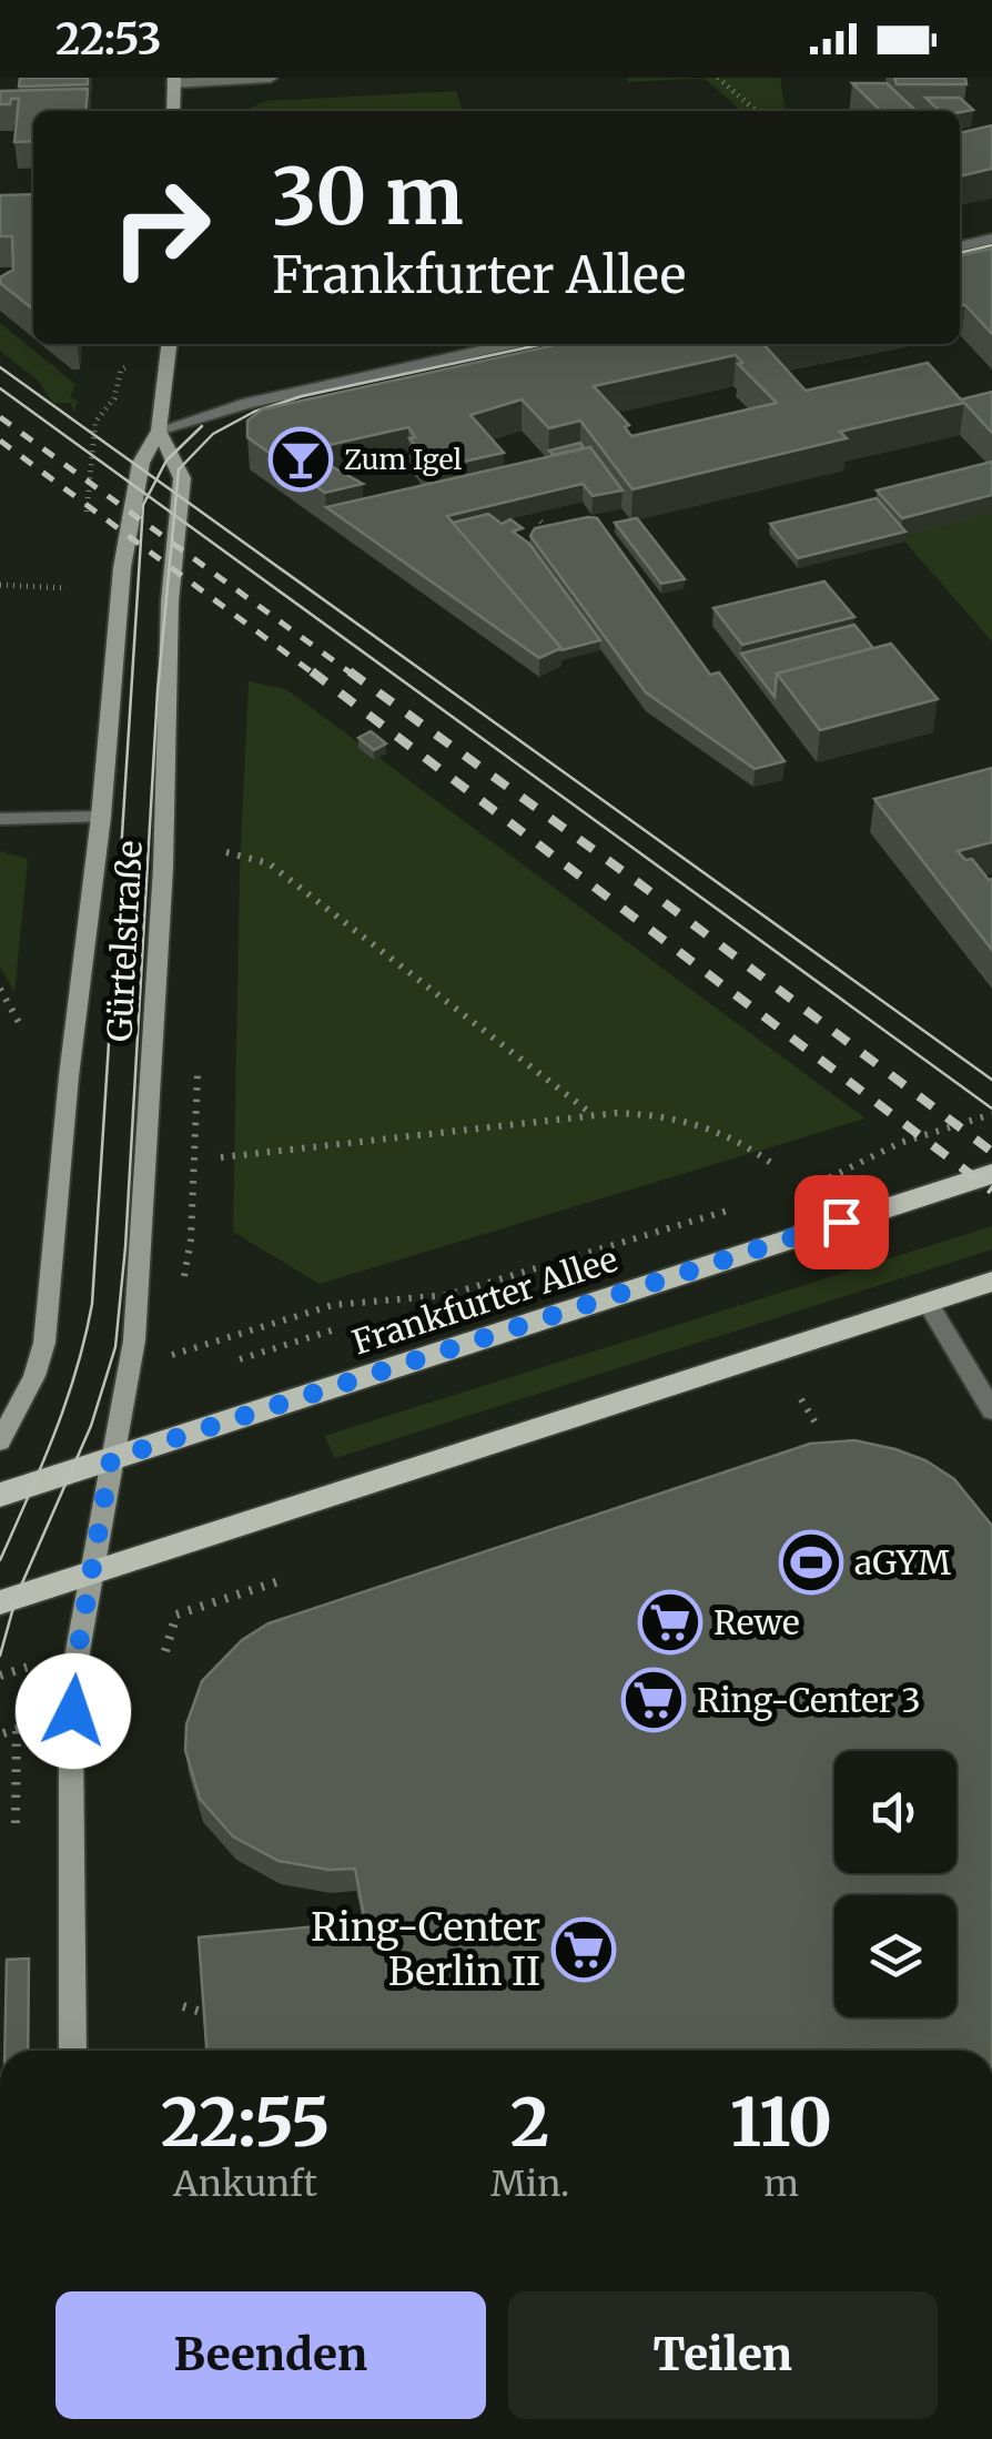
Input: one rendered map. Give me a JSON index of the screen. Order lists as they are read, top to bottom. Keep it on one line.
{"streets":{"main road":["Gürtelstraße","Frankfurter Allee"]},"crossings":[["Gürtelstraße","Frankfurter Allee"]],"places":{"bar":["Zum Igel"],"sports":["aGYM"],"supermarket":["Rewe","Ring-Center 3","Ring-Center Berlin II"]},"page":{"status":"22:53","turn":["30 m","Frankfurter Allee"],"eta":["22:55","Ankunft","2","Min.","110","m"],"buttons":["Beenden","Teilen"]}}
